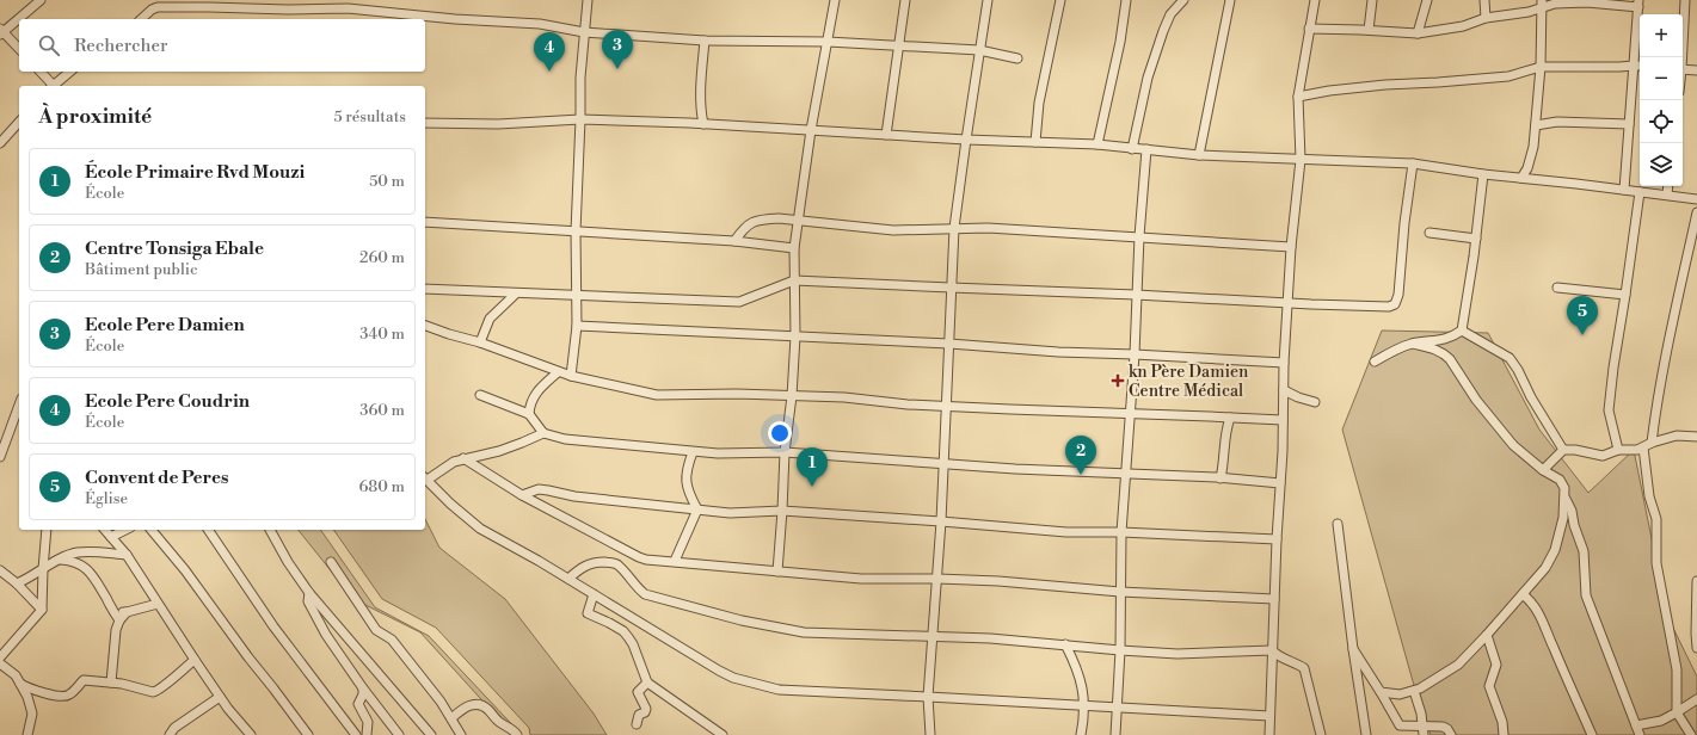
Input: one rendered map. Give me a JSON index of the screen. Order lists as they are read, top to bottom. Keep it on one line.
{"places":{"health":["kn Père Damien Centre Médical"]},"page":{"map_buttons":["+","−"],"search":"Rechercher","pins":["3","4","5","2","1"],"heading":["À proximité","5 résultats"],"list":[{"mark":"1","name":"École Primaire Rvd Mouzi","note":"École","value":"50 m"},{"mark":"2","name":"Centre Tonsiga Ebale","note":"Bâtiment public","value":"260 m"},{"mark":"3","name":"Ecole Pere Damien","note":"École","value":"340 m"},{"mark":"4","name":"Ecole Pere Coudrin","note":"École","value":"360 m"},{"mark":"5","name":"Convent de Peres","note":"Église","value":"680 m"}]}}
